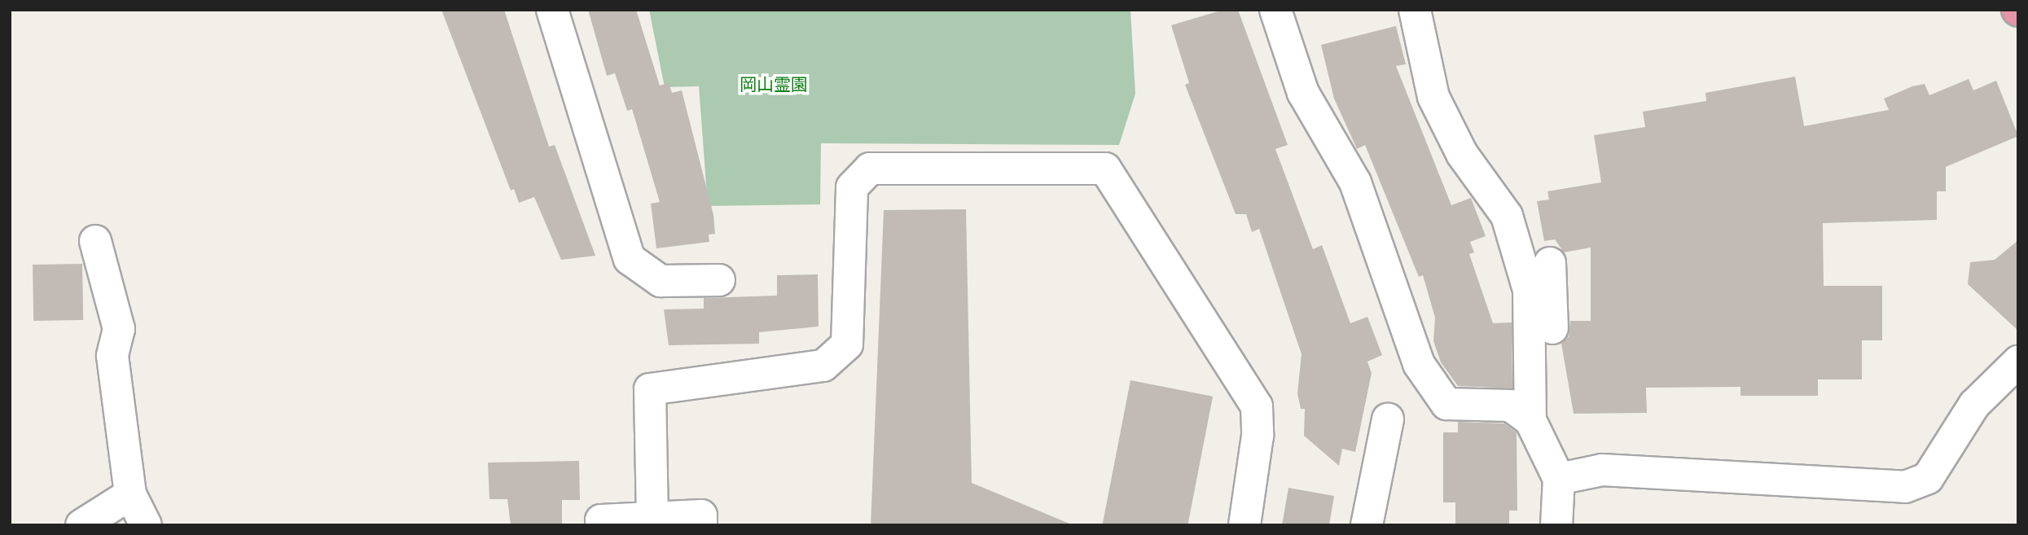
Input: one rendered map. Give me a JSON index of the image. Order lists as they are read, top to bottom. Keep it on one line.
{"parks":["岡山霊園"]}
